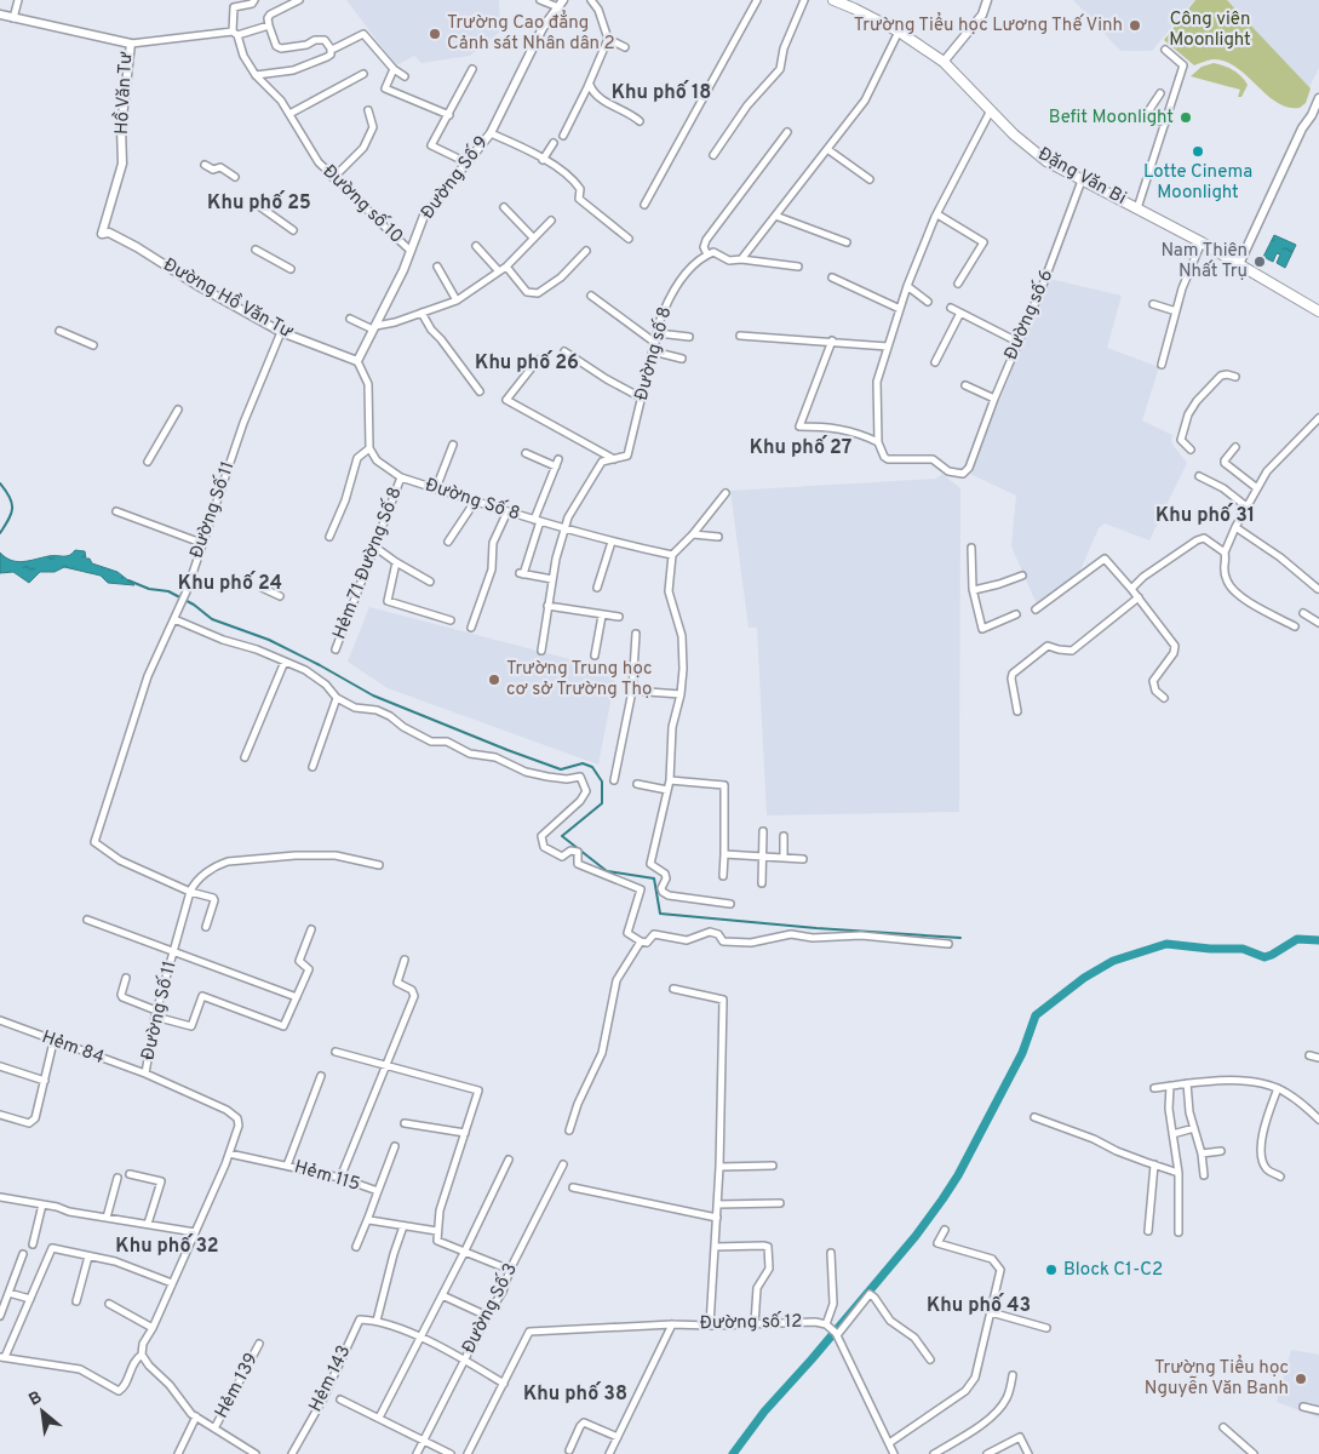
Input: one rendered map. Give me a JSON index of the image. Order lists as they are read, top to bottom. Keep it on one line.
{"streets":{"main road":["Đặng Văn Bi"],"street":["Hồ Văn Tư","Đường Số 9","Đường số 10","Đường Hồ Văn Tư","Đường số 6","Đường số 8","Đường Số 8","Đường Số 11","Hẻm 71 Đường Số 8","Hẻm 84","Hẻm 115","Đường Số 3","Đường số 12","Hẻm 143","Hẻm 139"]},"crossings":[["Hồ Văn Tư","Đường Hồ Văn Tư"],["Đặng Văn Bi","Đường số 6"],["Đường Số 9","Đường số 10"],["Đường Số 9","Đường Hồ Văn Tư"],["Đường Hồ Văn Tư","Đường Số 11"],["Đường số 8","Đường Số 8"],["Đường Số 8","Hẻm 71 Đường Số 8"],["Đường Số 11","Hẻm 84"],["Đường Số 11","Hẻm 115"]],"districts":["Khu phố 18","Khu phố 25","Khu phố 26","Khu phố 27","Khu phố 31","Khu phố 24","Khu phố 32","Khu phố 43","Khu phố 38"],"parks":["Công viên Moonlight"],"places":["Trường Tiểu học Lương Thế Vinh","Trường Cao đẳng Cảnh sát Nhân dân 2","Befit Moonlight","Lotte Cinema Moonlight","Nam Thiên Nhất Trụ","Trường Trung học cơ sở Trường Thọ","Block C1-C2","Trường Tiểu học Nguyễn Văn Banh"],"north":"top left"}
